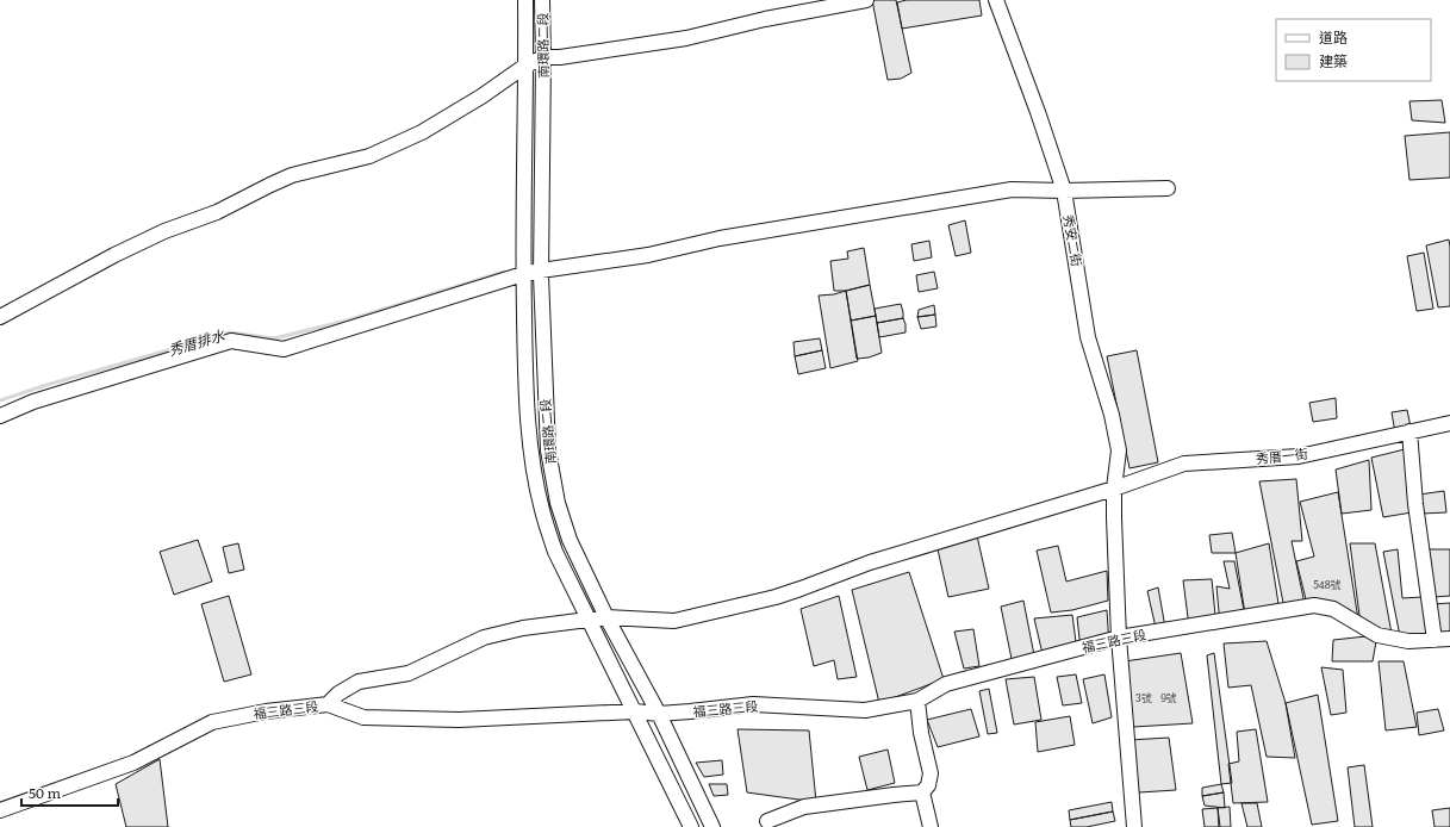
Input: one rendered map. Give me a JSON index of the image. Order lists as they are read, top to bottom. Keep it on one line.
{"streets":{"street":["南環路二段","秀安二街","秀厝一街","福三路三段"]},"crossings":[["南環路二段","秀厝一街"],["南環路二段","福三路三段"],["秀安二街","秀厝一街"],["秀安二街","福三路三段"],["秀厝一街","福三路三段"]],"water":["秀厝排水"],"house_numbers":["548號","3號","9號"],"legend":["道路","建築"],"scale_bar":"50 m"}
